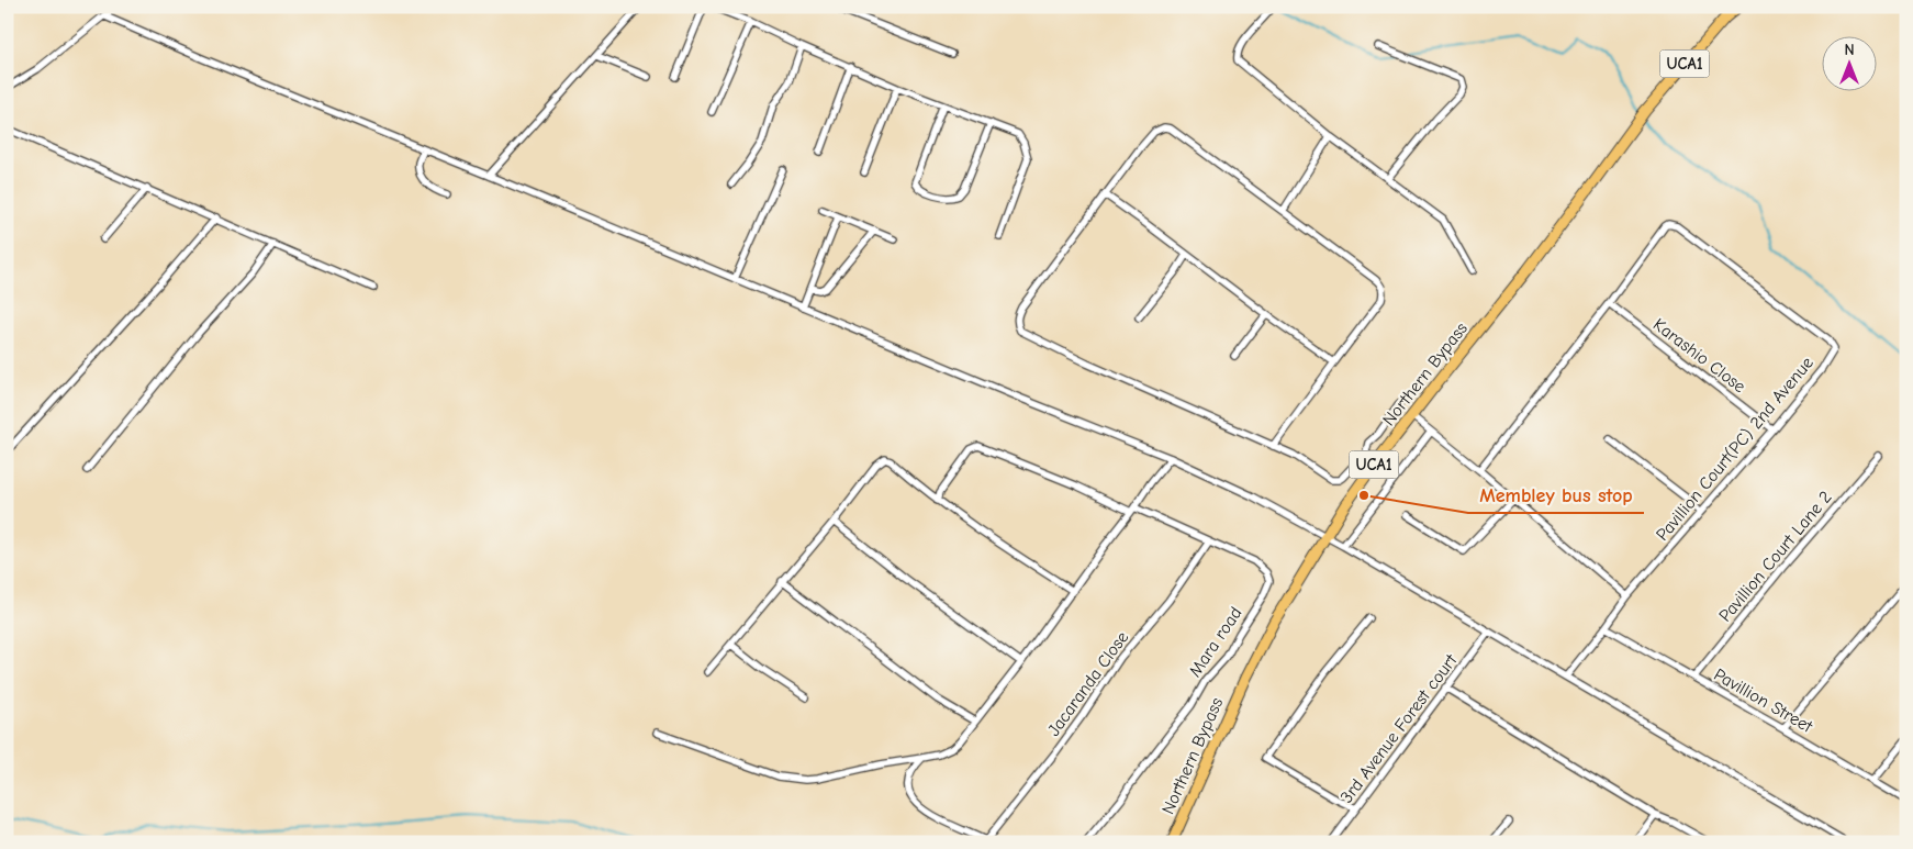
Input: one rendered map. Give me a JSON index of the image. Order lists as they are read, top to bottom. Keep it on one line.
{"streets":{"main road":["UCA1","Northern Bypass"],"street":["Karashio Close","Pavillion Court(PC) 2nd Avenue","Pavillion Court Lane 2","Mara road","Jacaranda Close","Pavillion Street","3rd Avenue Forest court"]},"crossings":[["UCA1","Northern Bypass"],["Karashio Close","Pavillion Court(PC) 2nd Avenue"],["Pavillion Court(PC) 2nd Avenue","Pavillion Street"],["Pavillion Court Lane 2","Pavillion Street"],["Mara road","Jacaranda Close"]],"places":["Membley bus stop"],"north":"top"}
